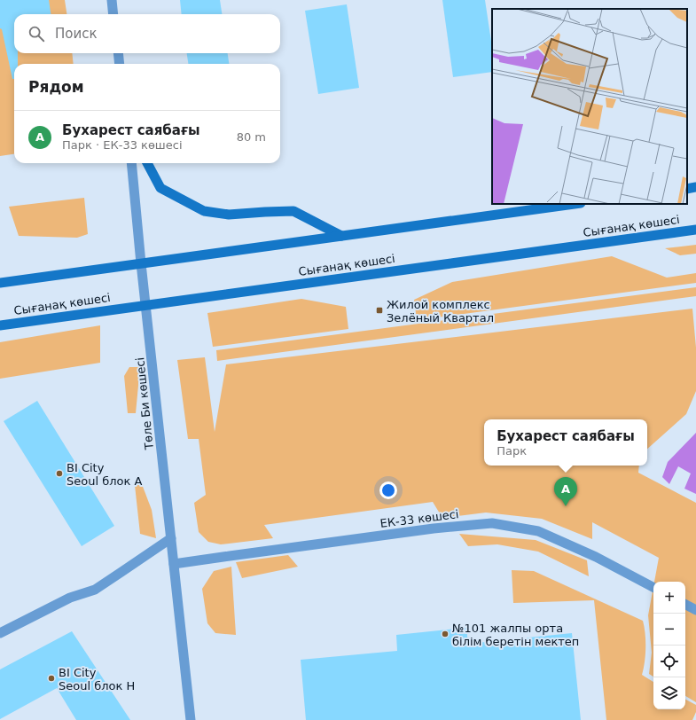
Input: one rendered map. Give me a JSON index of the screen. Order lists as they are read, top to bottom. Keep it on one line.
{"streets":{"main road":["Сығанақ көшесі"],"street":["Төле Би көшесі","ЕК-33 көшесі"]},"crossings":[["Сығанақ көшесі","Төле Би көшесі"]],"places":{"transit":["Жилой комплекс Зелёный Квартал"],"other":["BI City Seoul блок A","№101 жалпы орта білім беретін мектеп","BI City Seoul блок H"]},"page":{"search":"Поиск","heading":"Рядом","list":[{"mark":"A","name":"Бухарест саябағы","note":"Парк · ЕК-33 көшесі","value":"80 m"}],"popup":["Бухарест саябағы","Парк"],"pins":"A","map_buttons":["+","−"]}}
